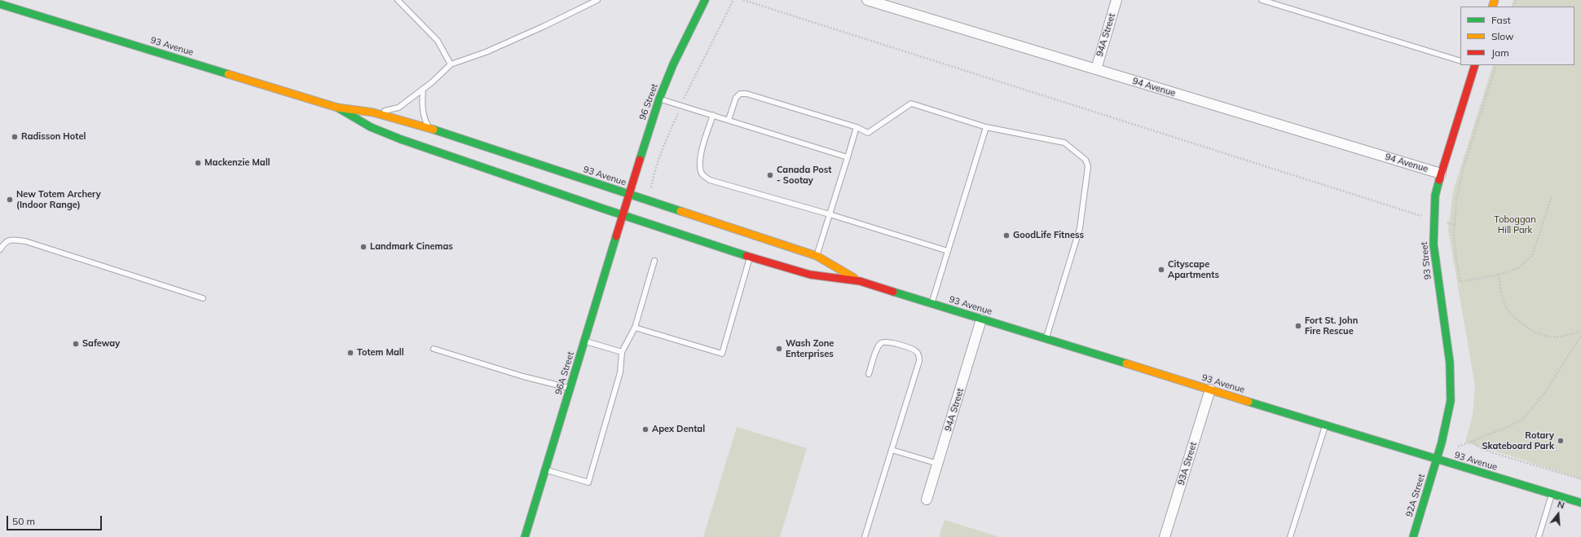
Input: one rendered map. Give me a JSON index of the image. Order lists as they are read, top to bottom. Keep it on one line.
{"streets":{"main road":["93 Avenue","96 Street","93 Street","96A Street","92A Street"],"street":["94A Street","94 Avenue","93A Street"]},"crossings":[["94A Street","93 Avenue"],["94A Street","94 Avenue"],["93 Avenue","96 Street"],["93 Avenue","93 Street"],["93 Avenue","96A Street"],["93 Avenue","93A Street"],["93 Avenue","92A Street"],["94 Avenue","93 Street"],["96 Street","96A Street"],["93 Street","92A Street"]],"parks":["Toboggan Hill Park"],"places":["Radisson Hotel","Mackenzie Mall","Canada Post - Sootay","New Totem Archery (Indoor Range)","GoodLife Fitness","Landmark Cinemas","Cityscape Apartments","Fort St. John Fire Rescue","Safeway","Wash Zone Enterprises","Totem Mall","Apex Dental","Rotary Skateboard Park"],"legend":["Fast","Slow","Jam"],"scale_bar":"50 m","north":"top"}
